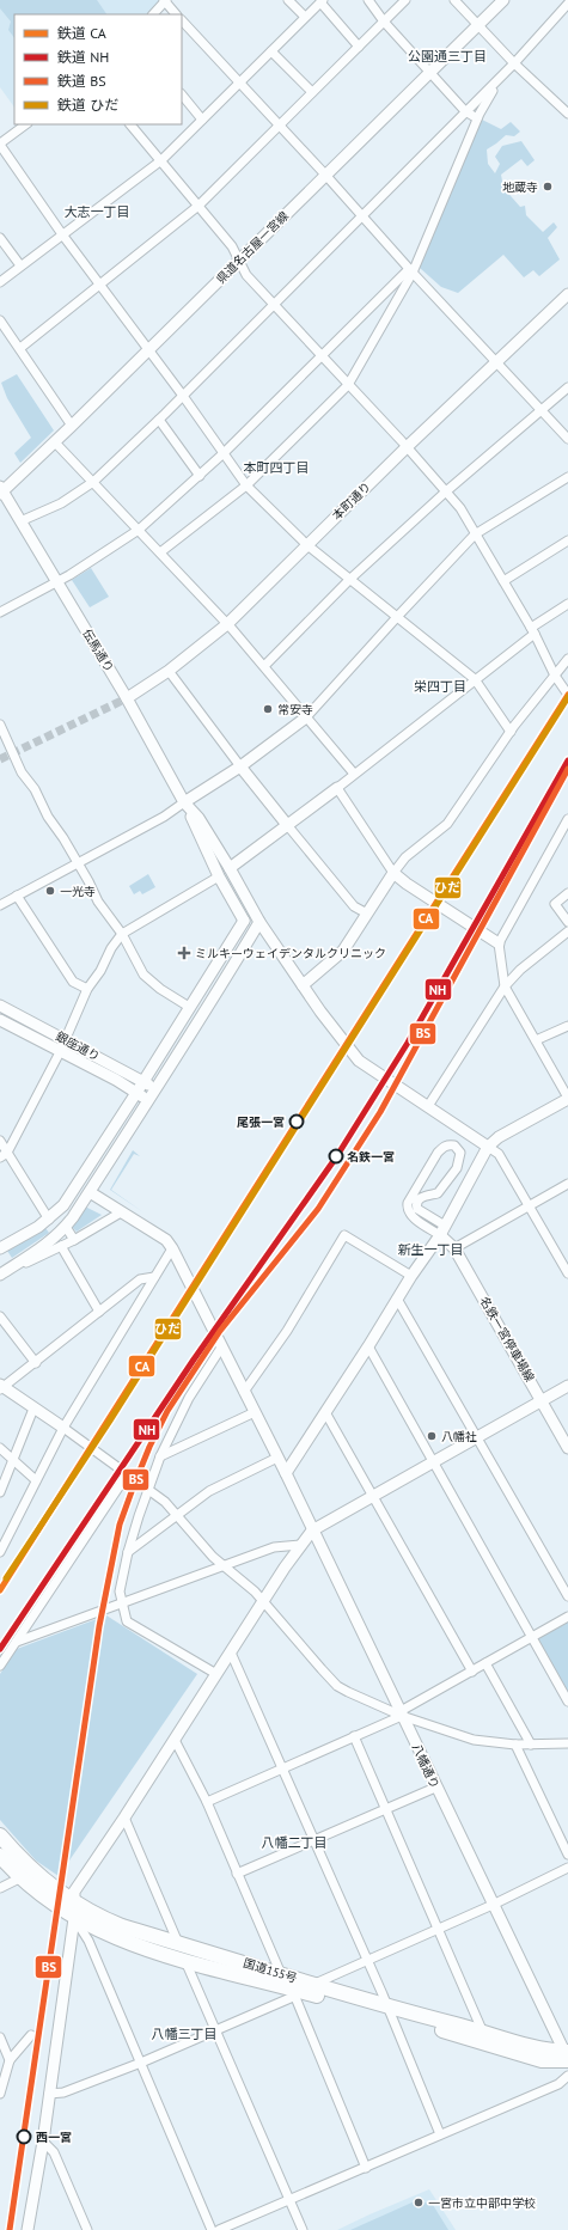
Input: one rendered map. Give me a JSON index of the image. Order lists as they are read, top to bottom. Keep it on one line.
{"streets":{"highway":["国道155号"],"street":["県道名古屋一宮線","本町通り","伝馬通り","銀座通り","名鉄一宮停車場線","八幡通り"]},"crossings":[["県道名古屋一宮線","伝馬通り"],["本町通り","伝馬通り"],["八幡通り","国道155号"]],"districts":["公園通三丁目","大志一丁目","本町四丁目","栄四丁目","新生一丁目","八幡二丁目","八幡三丁目"],"places":{"other":["地蔵寺","常安寺","一光寺","尾張一宮","名鉄一宮","八幡社","西一宮","一宮市立中部中学校"],"health":["ミルキーウェイデンタルクリニック"]},"lines":["rail line CA","rail line ひだ","rail line NH","rail line BS"],"legend":["鉄道 CA","鉄道 NH","鉄道 BS","鉄道 ひだ"]}
